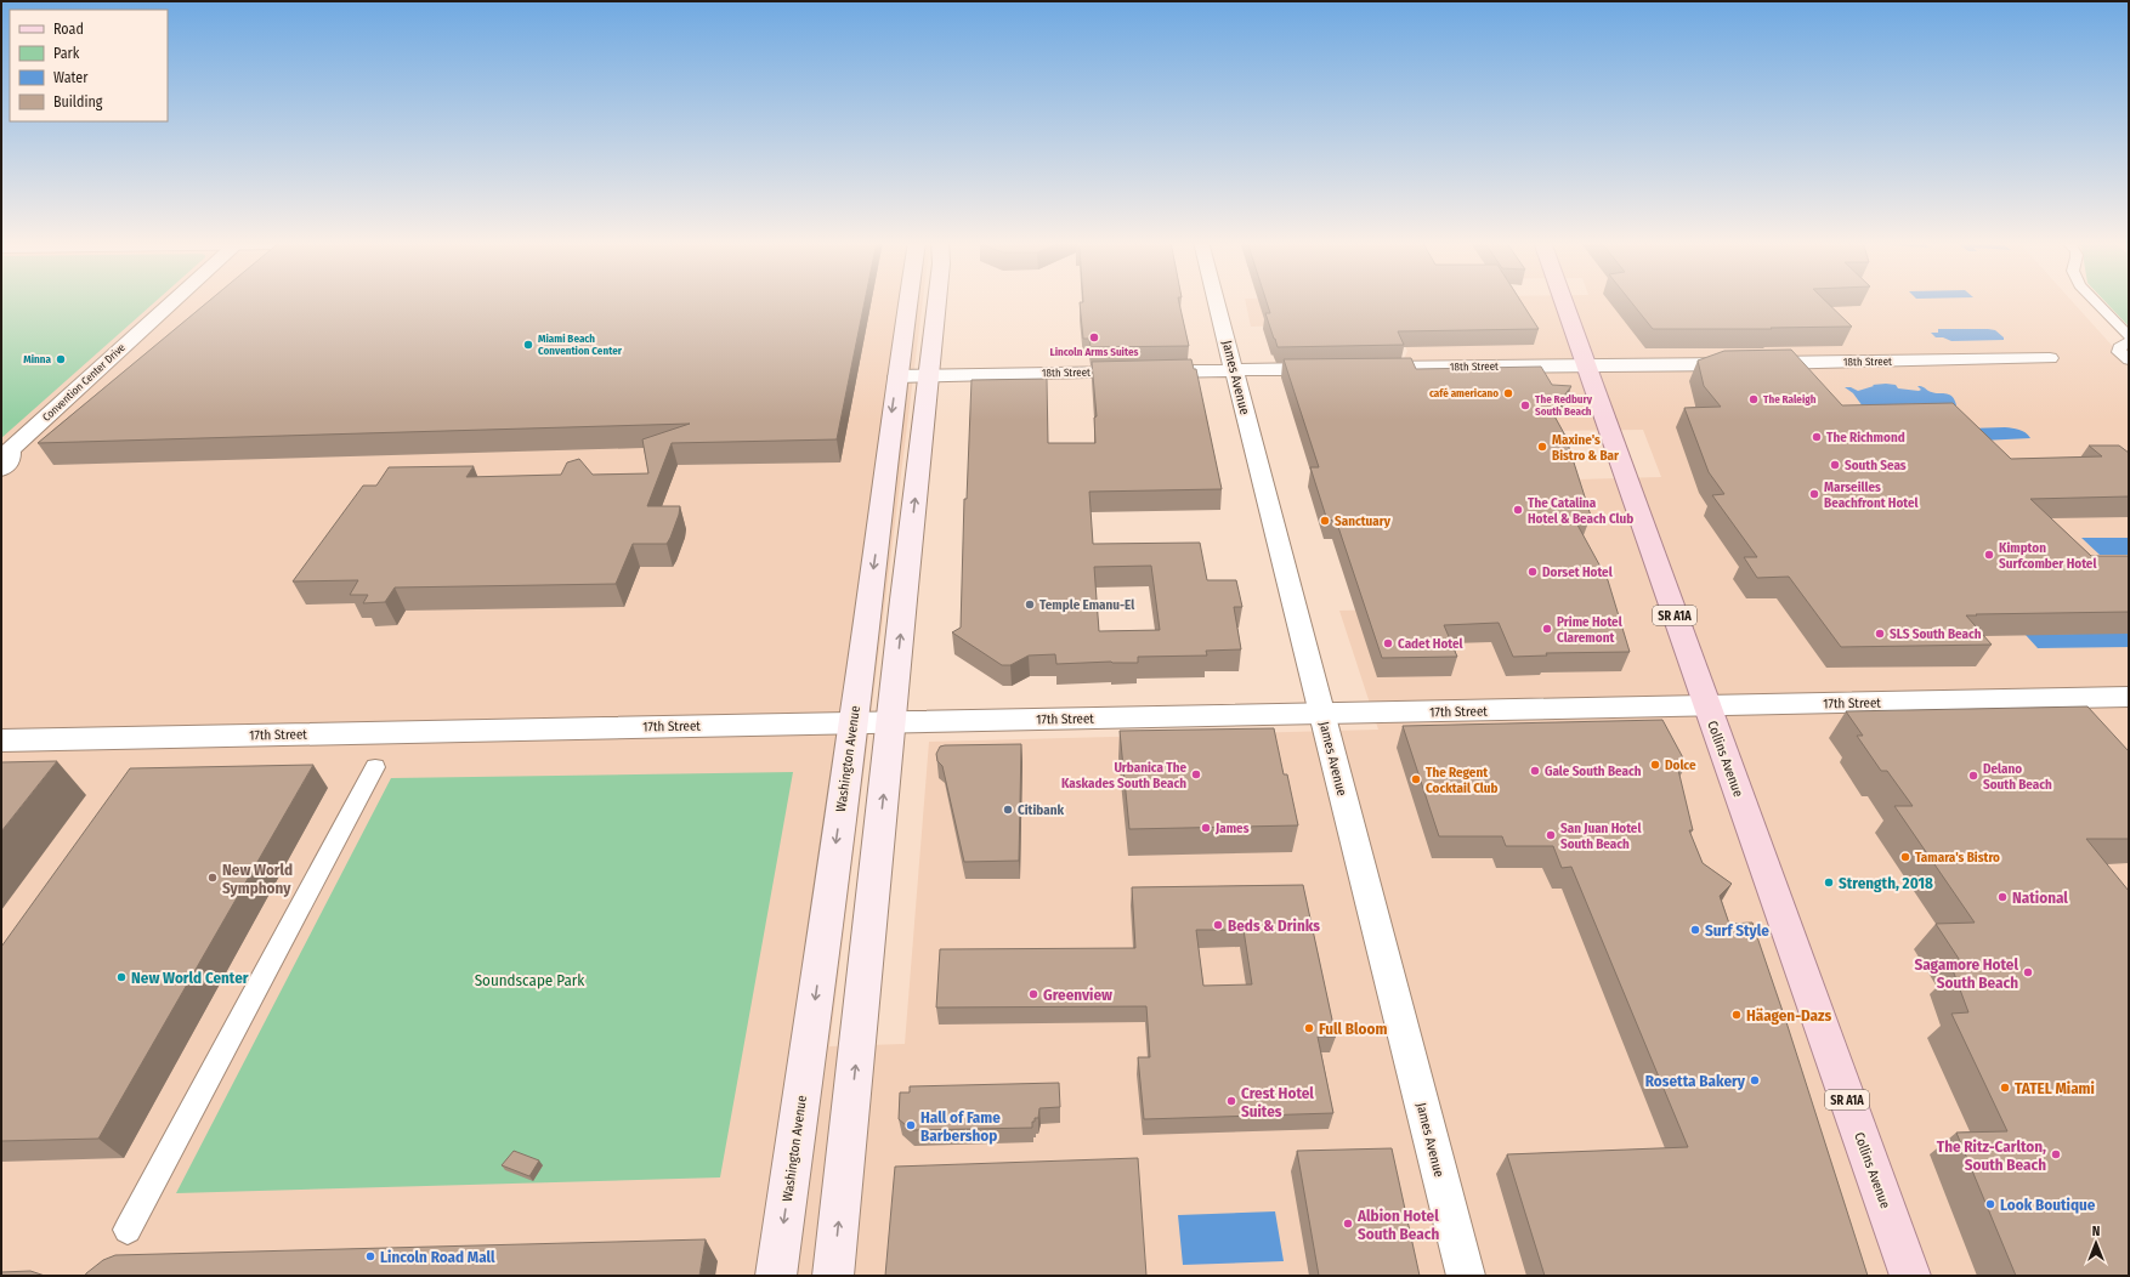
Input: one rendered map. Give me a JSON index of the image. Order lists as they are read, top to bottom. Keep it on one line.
{"streets":{"main road":["SR A1A","Washington Avenue","Collins Avenue"],"street":["18th Street","James Avenue","Convention Center Drive","17th Street"]},"crossings":[["18th Street","James Avenue"],["18th Street","Washington Avenue"],["18th Street","Collins Avenue"],["James Avenue","17th Street"],["17th Street","Washington Avenue"],["17th Street","Collins Avenue"]],"parks":["Soundscape Park"],"places":["Lincoln Arms Suites","Miami Beach Convention Center","Minna","café americano","The Raleigh","The Redbury South Beach","The Richmond","Maxine's Bistro & Bar","South Seas","Marseilles Beachfront Hotel","The Catalina Hotel & Beach Club","Sanctuary","Kimpton Surfcomber Hotel","Dorset Hotel","Temple Emanu-El","Prime Hotel Claremont","SLS South Beach","Cadet Hotel","Dolce","Gale South Beach","Urbanica The Kaskades South Beach","Delano South Beach","The Regent Cocktail Club","Citibank","James","San Juan Hotel South Beach","Tamara's Bistro","New World Symphony","Strength, 2018","National","Beds & Drinks","Surf Style","Sagamore Hotel South Beach","New World Center","Greenview","Häagen-Dazs","Full Bloom","Rosetta Bakery","TATEL Miami","Crest Hotel Suites","Hall of Fame Barbershop","The Ritz-Carlton, South Beach","Look Boutique","Albion Hotel South Beach","Lincoln Road Mall"],"legend":["Road","Park","Water","Building"],"north":"top"}
